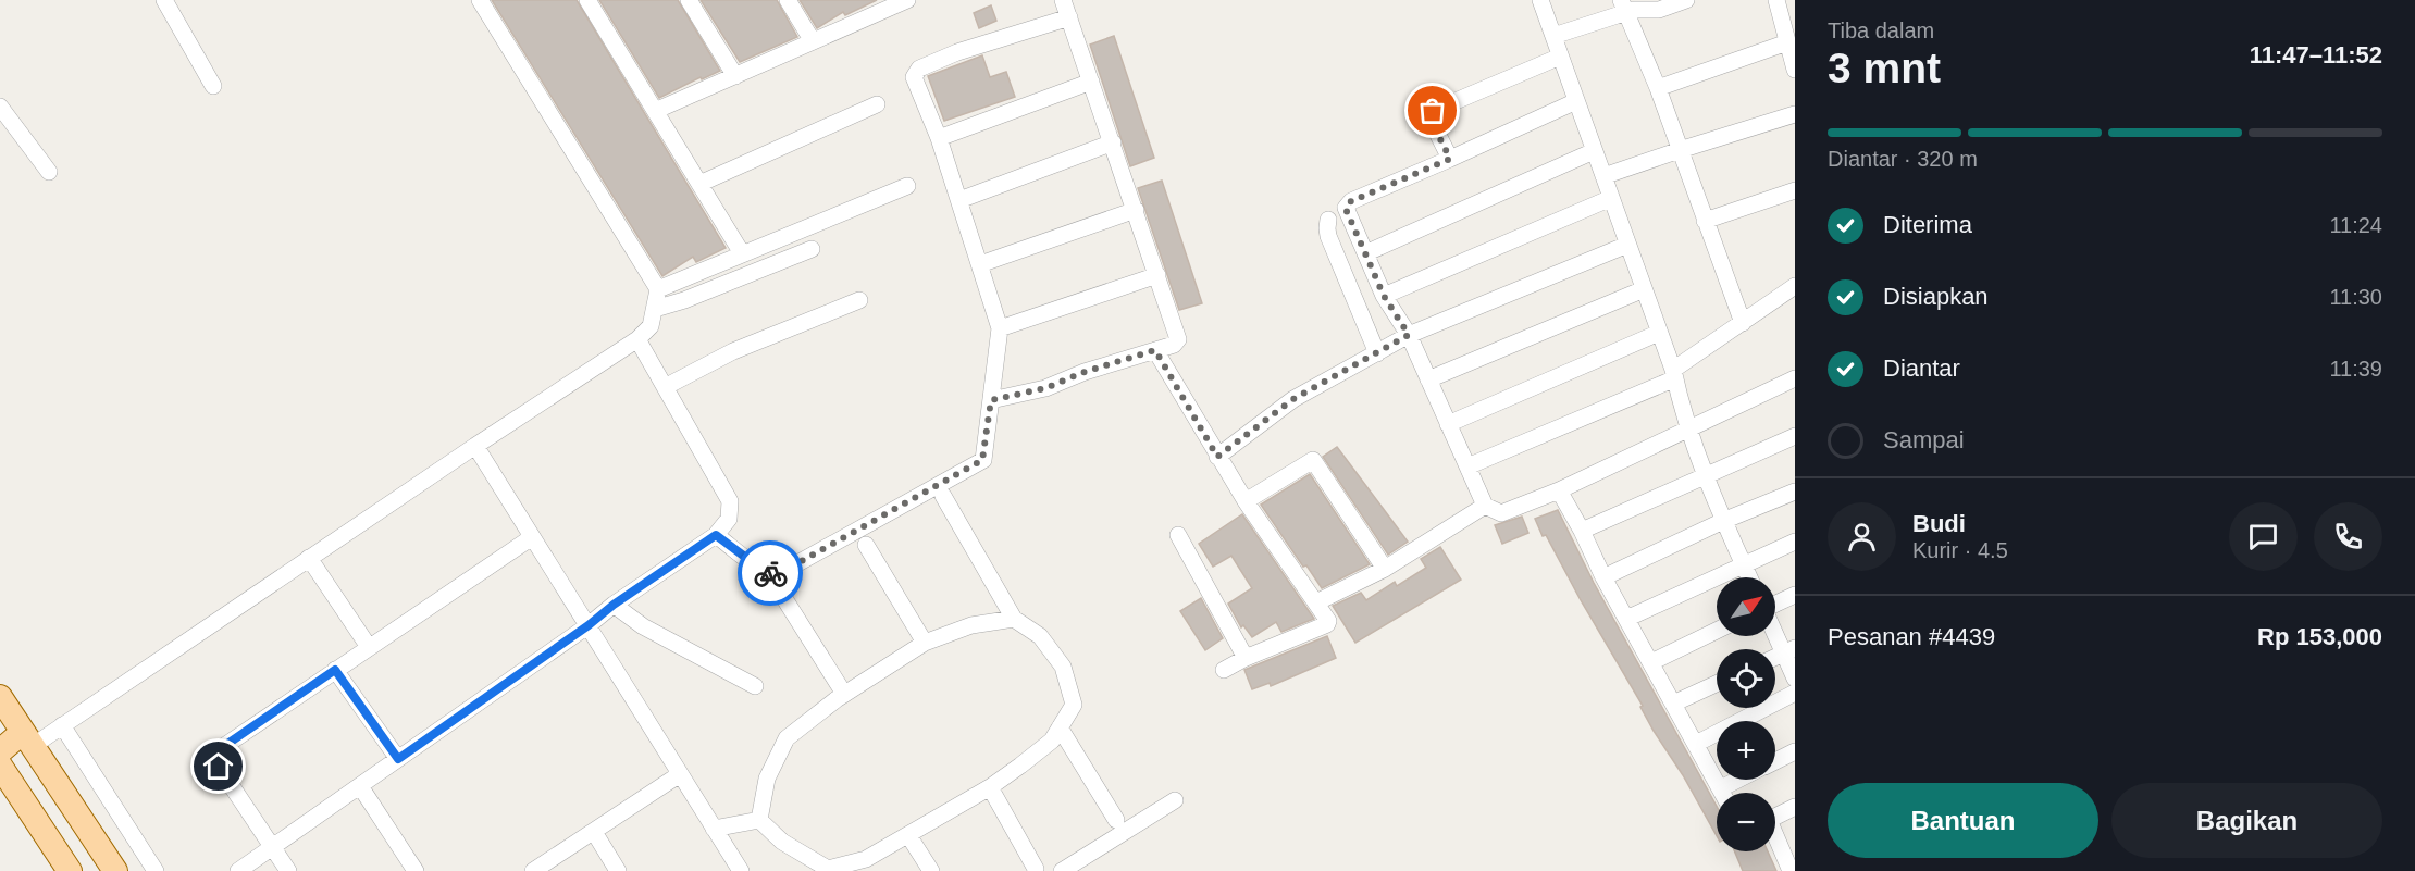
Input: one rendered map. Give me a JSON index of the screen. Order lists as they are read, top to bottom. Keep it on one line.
{"north":"top right","page":{"heading":["3 mnt","Tiba dalam","11:47–11:52"],"panel":["Budi","Kurir · 4.5","Pesanan #4439","Rp 153,000"],"bar":"Diantar · 320 m","list":[["Diterima","11:24"],["Disiapkan","11:30"],["Diantar","11:39"],"Sampai"],"map_buttons":["+","−"],"buttons":["Bantuan","Bagikan"]}}
